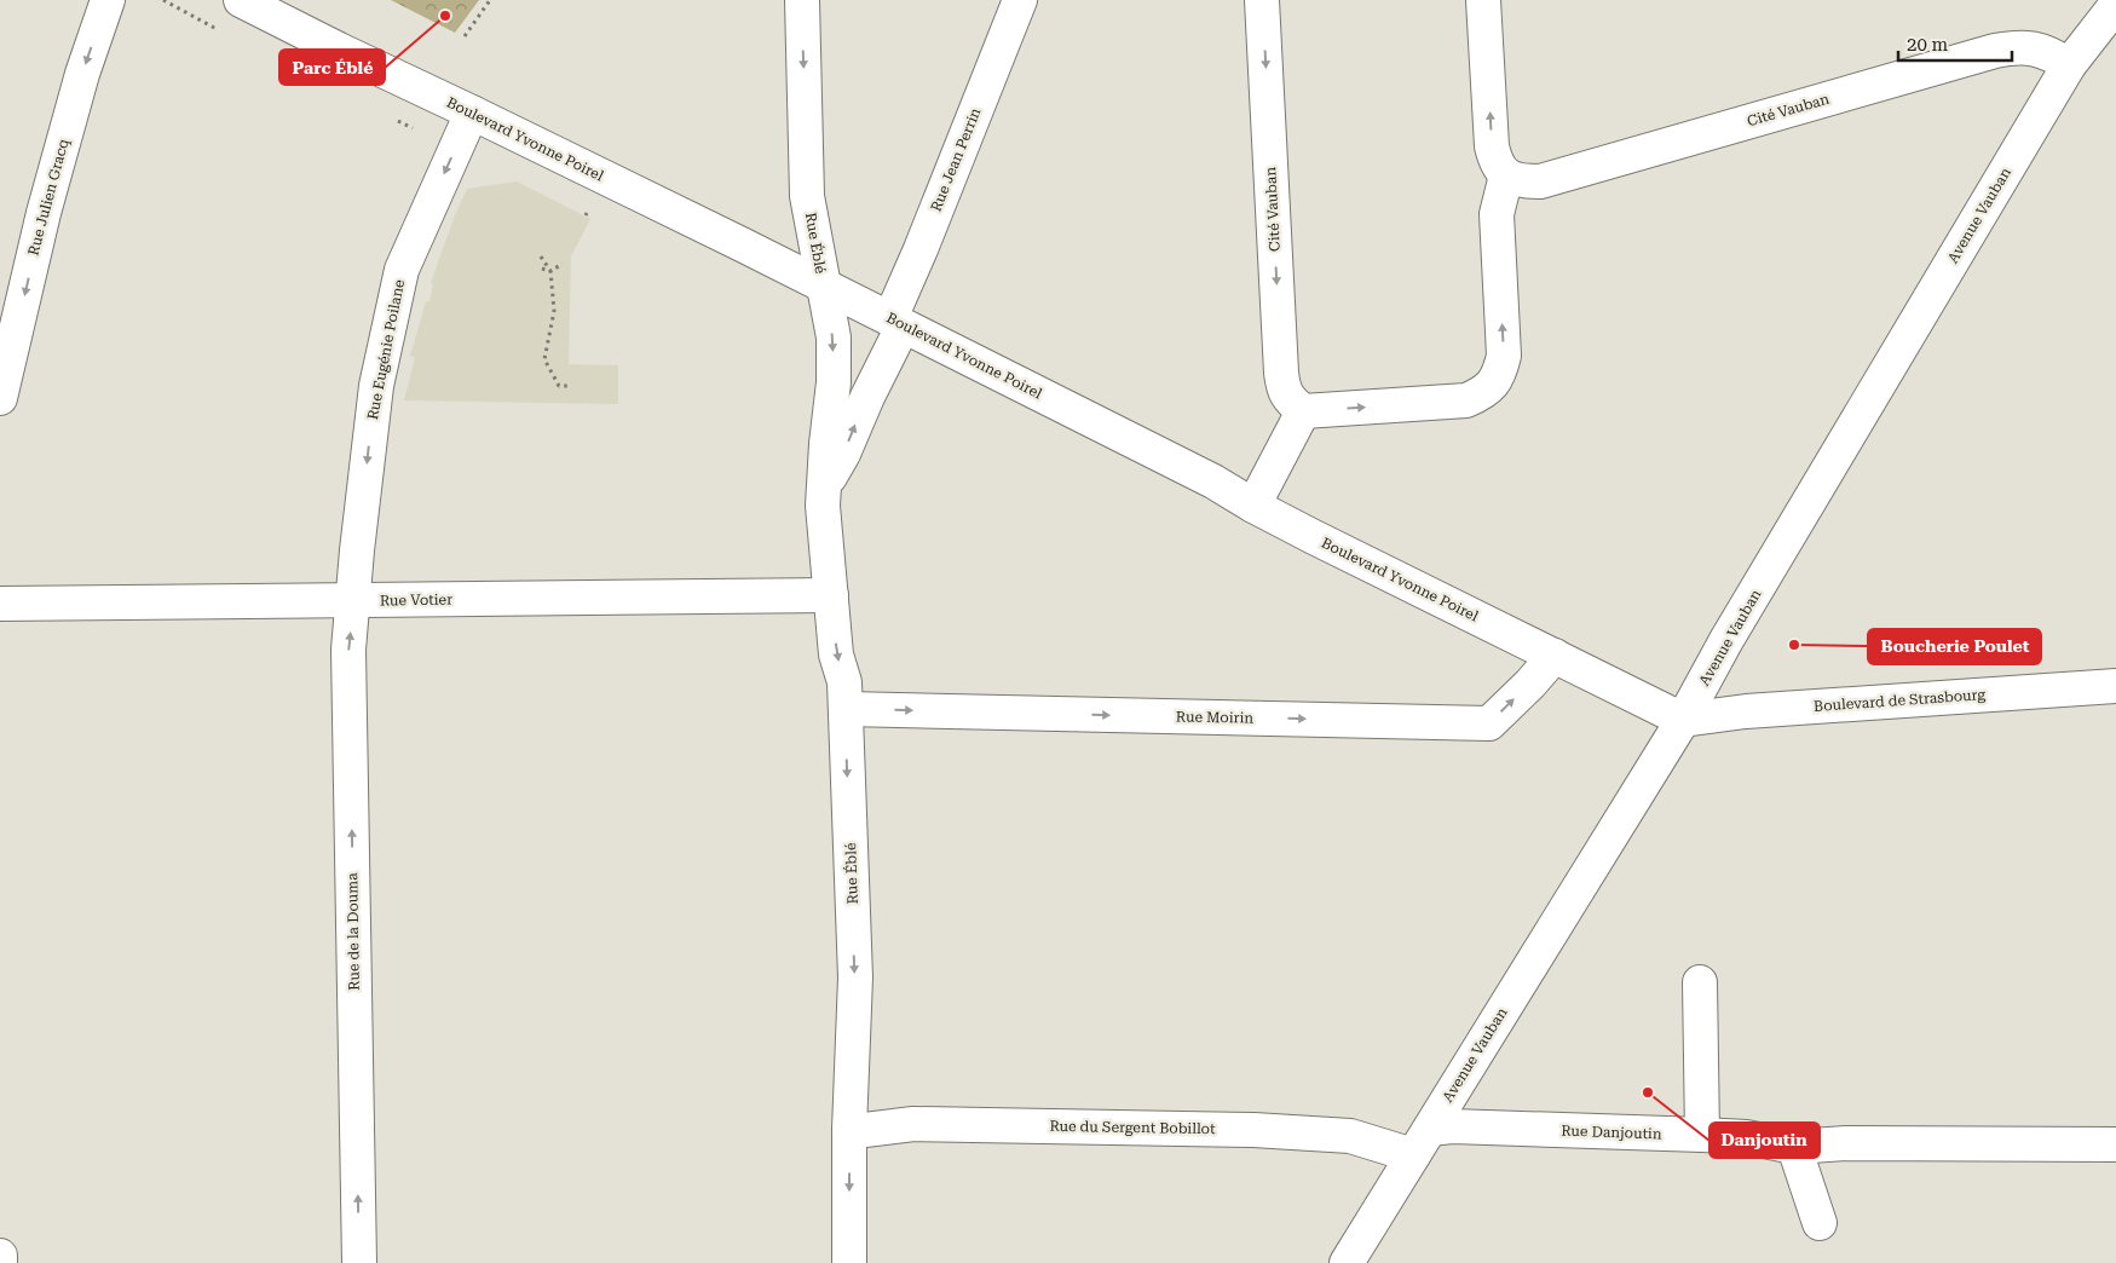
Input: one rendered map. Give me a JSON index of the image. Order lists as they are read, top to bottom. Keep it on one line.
{"streets":{"street":["Cité Vauban","Boulevard Yvonne Poirel","Rue Jean Perrin","Rue Julien Gracq","Avenue Vauban","Rue Éblé","Rue Eugénie Poilane","Rue Votier","Boulevard de Strasbourg","Rue Moirin","Rue de la Douma","Rue du Sergent Bobillot","Rue Danjoutin"]},"crossings":[["Cité Vauban","Avenue Vauban"],["Boulevard Yvonne Poirel","Rue Jean Perrin"],["Boulevard Yvonne Poirel","Avenue Vauban"],["Boulevard Yvonne Poirel","Rue Éblé"],["Boulevard Yvonne Poirel","Rue Eugénie Poilane"],["Boulevard Yvonne Poirel","Boulevard de Strasbourg"],["Boulevard Yvonne Poirel","Rue Moirin"],["Rue Jean Perrin","Rue Éblé"],["Avenue Vauban","Boulevard de Strasbourg"],["Avenue Vauban","Rue du Sergent Bobillot"],["Avenue Vauban","Rue Danjoutin"],["Rue Éblé","Rue Votier"],["Rue Éblé","Rue Moirin"],["Rue Éblé","Rue du Sergent Bobillot"],["Rue Eugénie Poilane","Rue Votier"],["Rue Eugénie Poilane","Rue de la Douma"],["Rue Votier","Rue de la Douma"]],"one_way":["Rue Julien Gracq","Rue Eugénie Poilane","Rue Moirin","Rue de la Douma"],"places":["Parc Éblé","Boucherie Poulet","Danjoutin"],"scale_bar":"20 m"}
